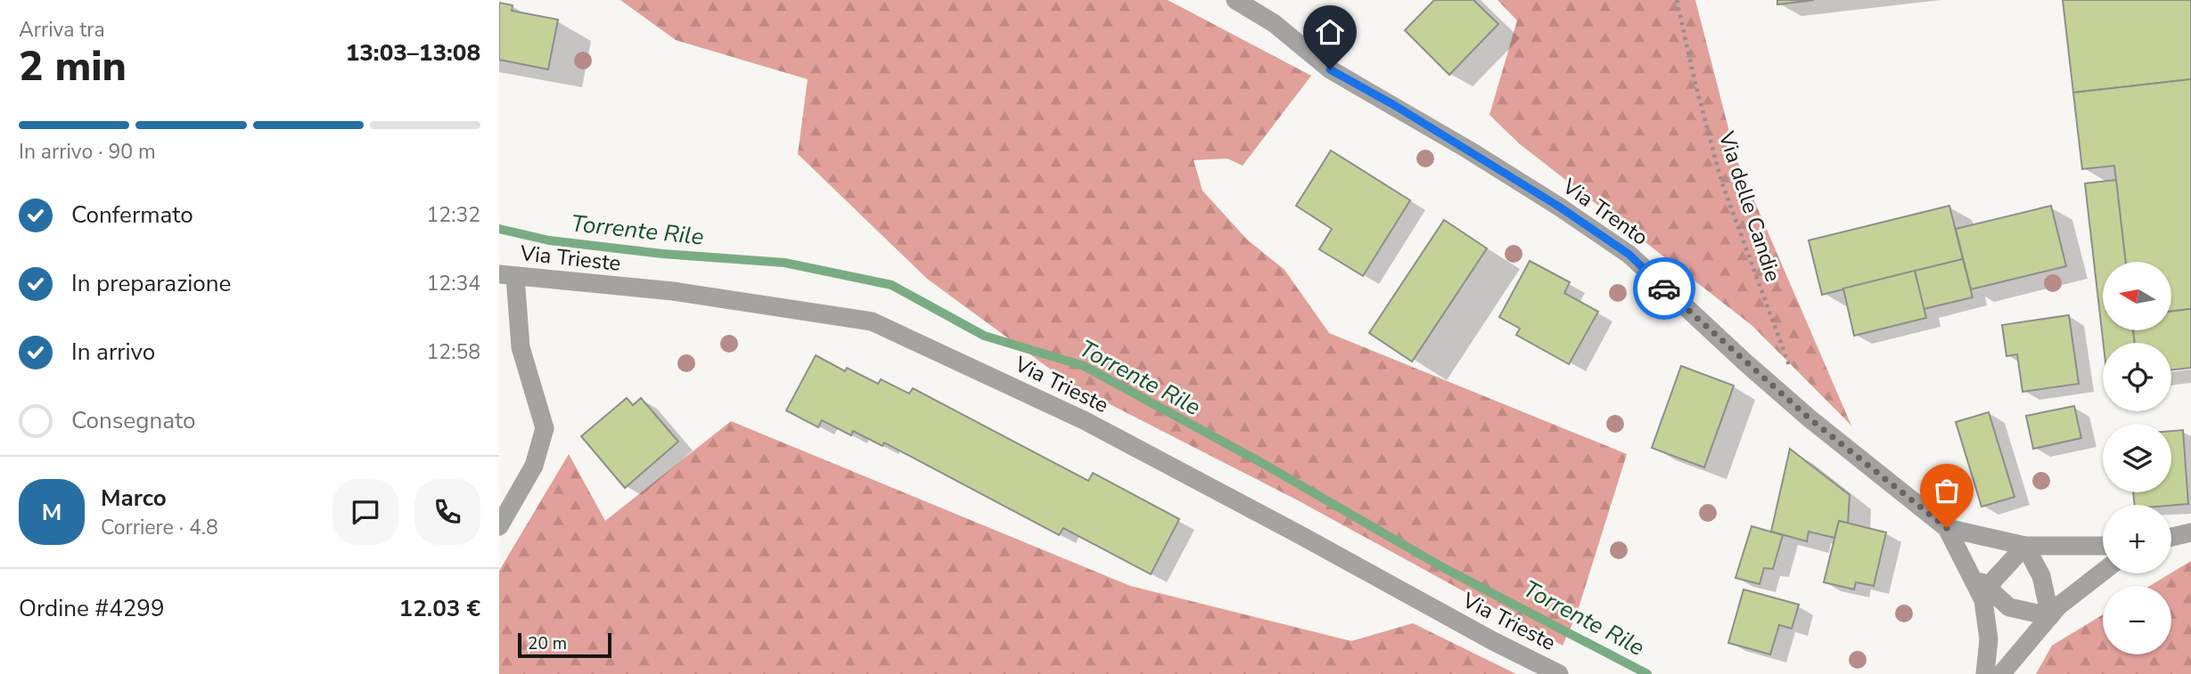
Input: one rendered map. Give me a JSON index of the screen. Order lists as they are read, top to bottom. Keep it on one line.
{"streets":{"street":["Via Trento","Via Trieste"],"path":["Via delle Candie"]},"water":["Torrente Rile"],"scale_bar":"20 m","north":"left","page":{"heading":["2 min","Arriva tra","13:03–13:08"],"panel":["Marco","Corriere · 4.8","Ordine #4299","12.03 €"],"bar":"In arrivo · 90 m","list":[["Confermato","12:32"],["In preparazione","12:34"],["In arrivo","12:58"],"Consegnato"],"map_buttons":["+","−"],"round":"M","scale":"20 m"}}
